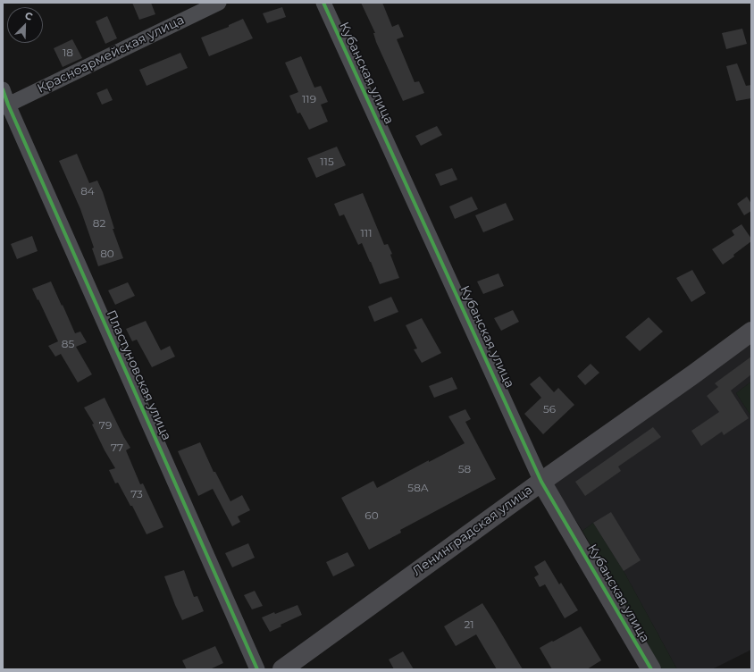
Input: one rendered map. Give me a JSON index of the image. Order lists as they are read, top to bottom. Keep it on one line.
{"streets":{"main road":["Кубанская улица","Ленинградская улица"],"street":["Красноармейская улица","Пластуновская улица"]},"crossings":[["Красноармейская улица","Пластуновская улица"],["Кубанская улица","Ленинградская улица"]],"house_numbers":["18","119","115","84","82","111","80","85","56","79","77","58","58А","73","60","21"],"north":"top right"}
